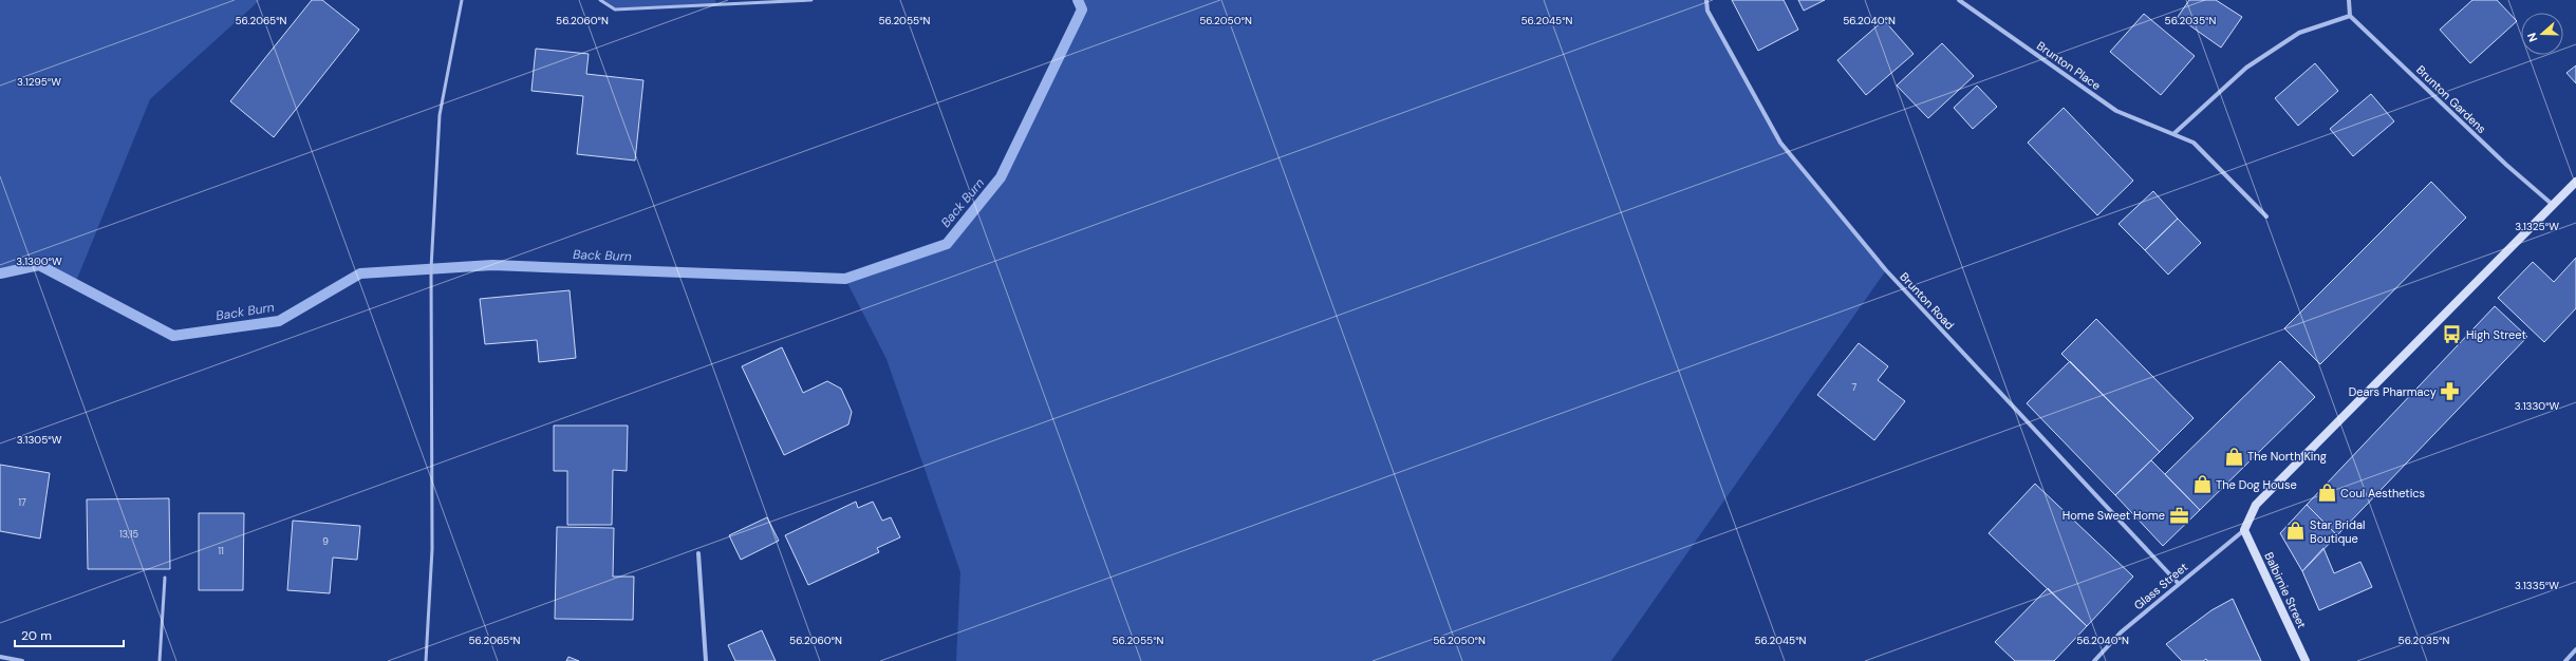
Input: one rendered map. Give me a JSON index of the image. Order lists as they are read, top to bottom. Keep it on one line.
{"streets":{"main road":["Balbirnie Street"],"street":["Brunton Place","Brunton Gardens","Brunton Road","Glass Street"]},"crossings":[["Brunton Road","Glass Street"],["Glass Street","Balbirnie Street"]],"water":["Back Burn"],"places":{"bus stop":["High Street"],"pharmacy":["Dears Pharmacy"],"shop":["The North King","The Dog House","Coul Aesthetics","Star Bridal Boutique"],"office":["Home Sweet Home"]},"house_numbers":["7","17","13,15","9","11"],"scale_bar":"20 m","north":"left","coordinates":["56.2065°N","56.2060°N","56.2055°N","56.2050°N","56.2045°N","56.2040°N","56.2035°N","3.1295°W","3.1325°W","3.1300°W","3.1330°W","3.1305°W","3.1335°W"]}
